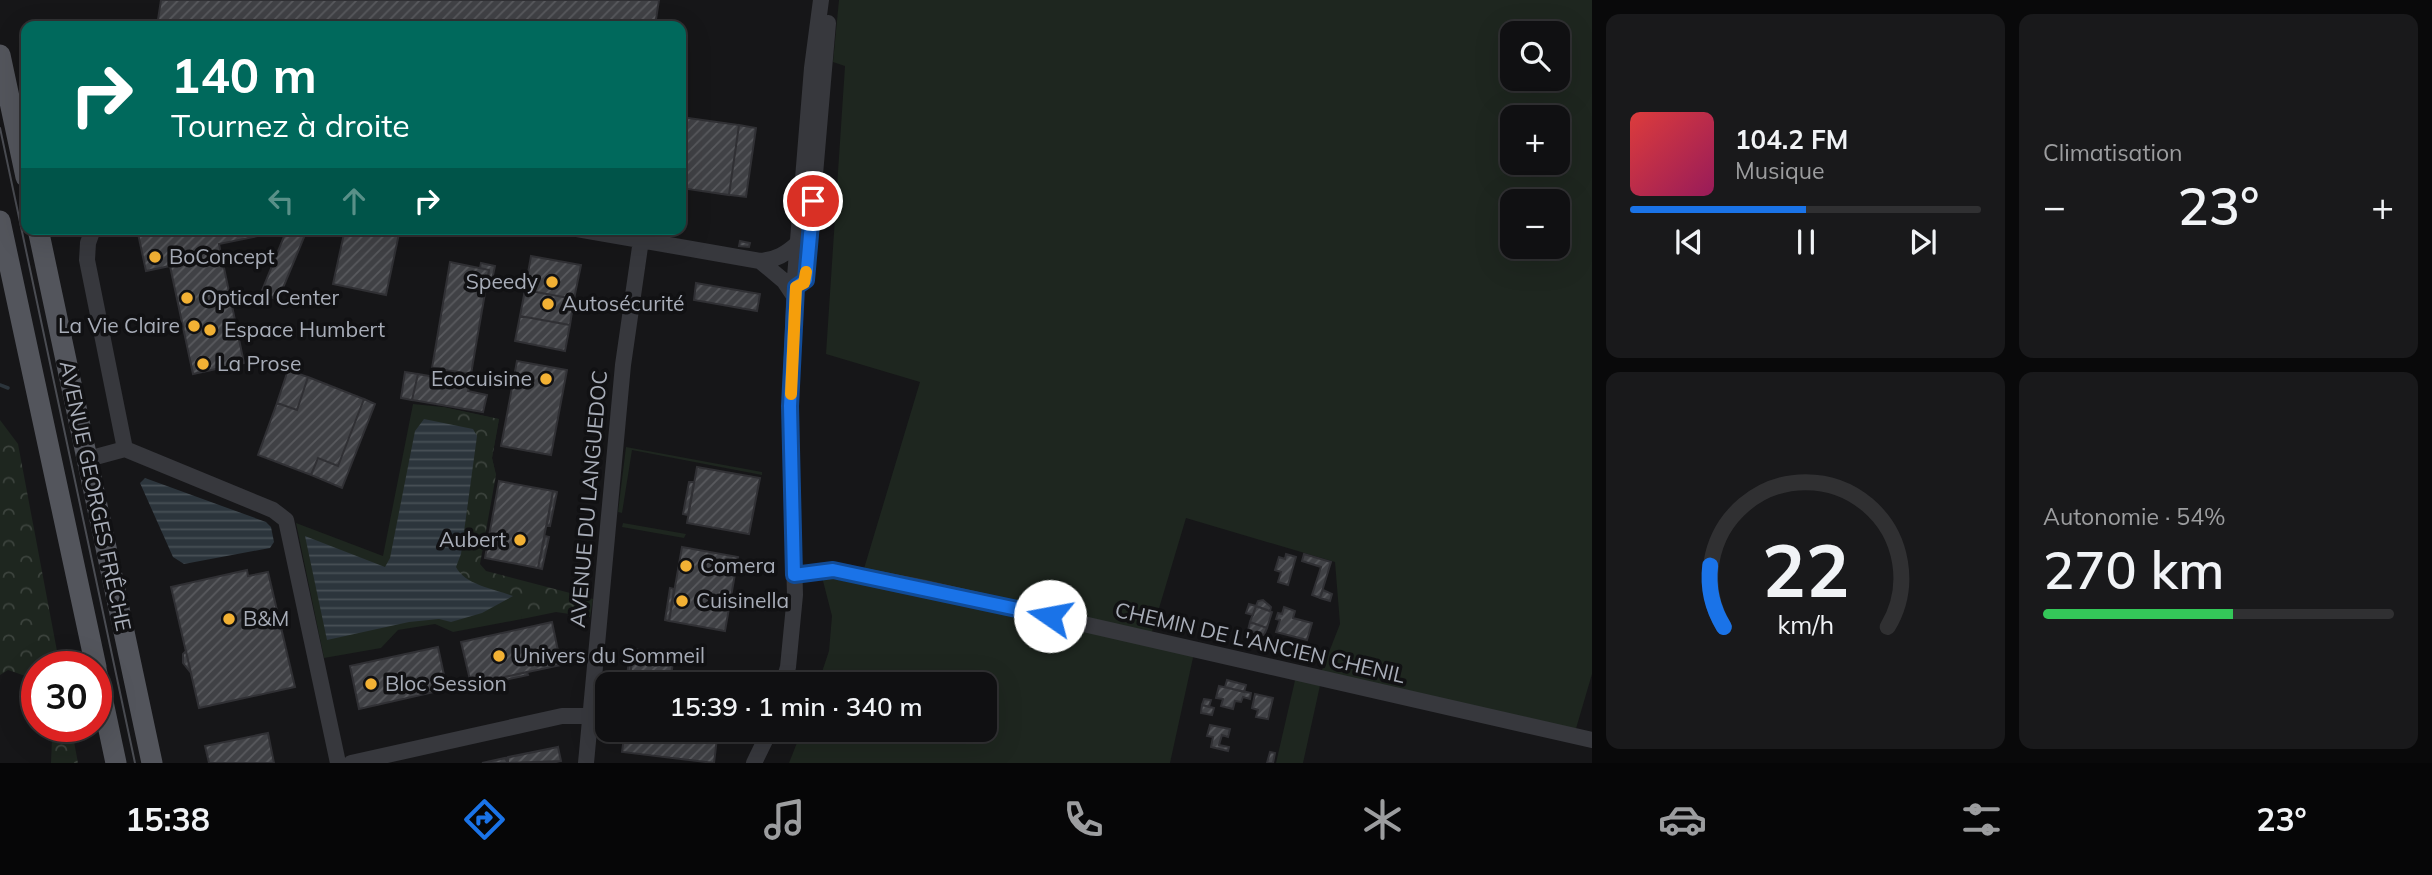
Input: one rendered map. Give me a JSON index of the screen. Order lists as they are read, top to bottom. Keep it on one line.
{"streets":{"main road":["AVENUE GEORGES FRÊCHE"],"street":["AVENUE DU LANGUEDOC","CHEMIN DE L'ANCIEN CHENIL"]},"places":["BoConcept","Speedy","Optical Center","Autosécurité","La Vie Claire","Espace Humbert","La Prose","Ecocuisine","Aubert","Comera","Cuisinella","B&M","Univers du Sommeil","Bloc Session"],"page":{"tile":["Climatisation",["Autonomie · 54%","270 km"]],"map_buttons":["+","−"],"turn":["140 m","Tournez à droite"],"song":["104.2 FM","Musique"],"heat":["−","23°","+"],"limit":"30","trip":"15:39 · 1 min · 340 m","tabs":["15:38","23°"],"gauge":["22","km/h"]}}
